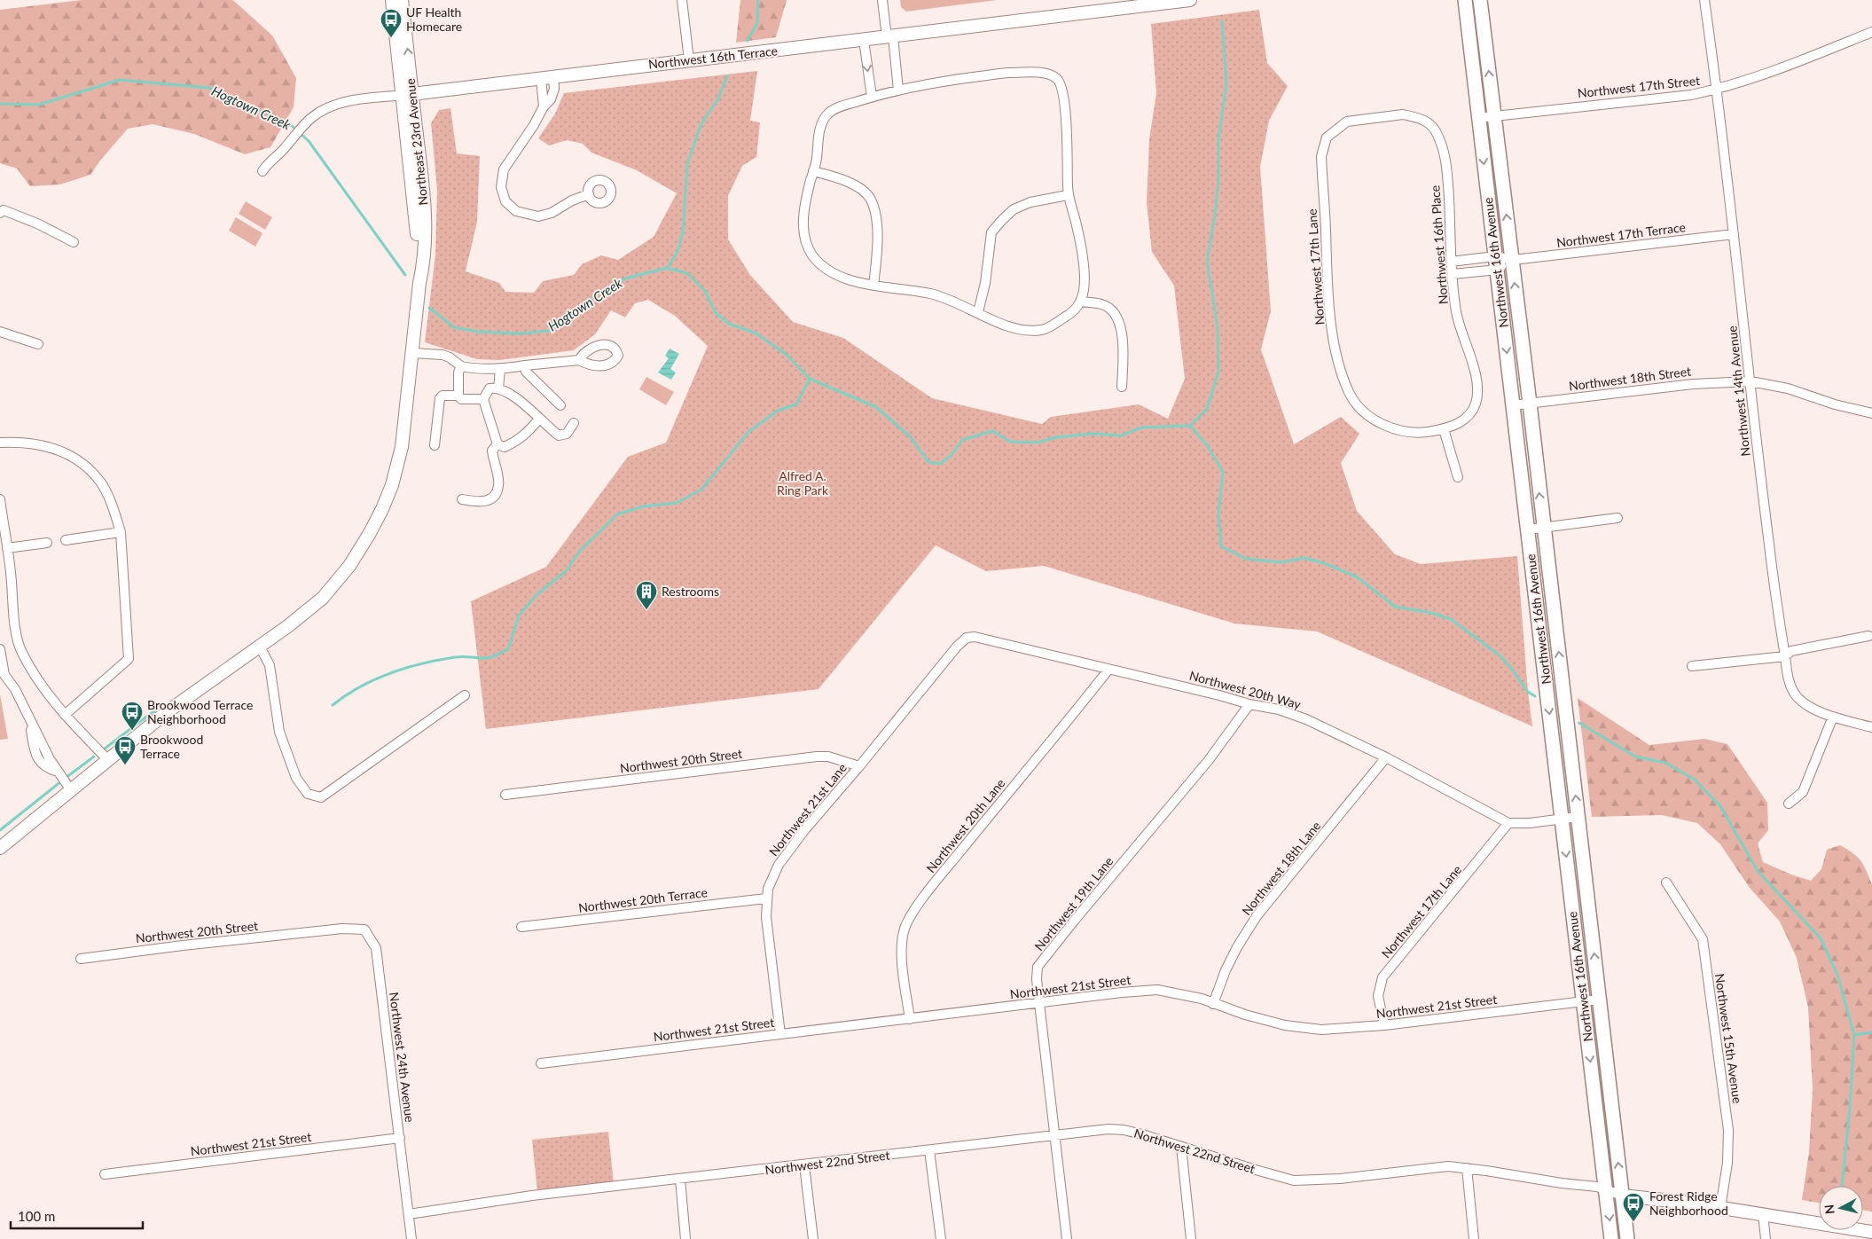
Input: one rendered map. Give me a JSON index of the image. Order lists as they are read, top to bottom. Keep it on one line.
{"streets":{"main road":["Northwest 16th Avenue"],"street":["Northwest 16th Terrace","Northwest 17th Street","Northeast 23rd Avenue","Northwest 17th Terrace","Northwest 16th Place","Northwest 17th Lane","Northwest 18th Street","Northwest 14th Avenue","Northwest 20th Way","Northwest 20th Street","Northwest 21st Lane","Northwest 20th Lane","Northwest 18th Lane","Northwest 20th Terrace","Northwest 19th Lane","Northwest 21st Street","Northwest 15th Avenue","Northwest 24th Avenue","Northwest 22nd Street"]},"crossings":[["Northwest 16th Terrace","Northeast 23rd Avenue"],["Northwest 17th Street","Northwest 16th Avenue"],["Northwest 17th Street","Northwest 14th Avenue"],["Northwest 17th Terrace","Northwest 16th Avenue"],["Northwest 17th Terrace","Northwest 14th Avenue"],["Northwest 16th Place","Northwest 17th Lane"],["Northwest 16th Avenue","Northwest 18th Street"],["Northwest 16th Avenue","Northwest 20th Way"],["Northwest 16th Avenue","Northwest 21st Street"],["Northwest 16th Avenue","Northwest 22nd Street"],["Northwest 17th Lane","Northwest 20th Way"],["Northwest 17th Lane","Northwest 21st Street"],["Northwest 18th Street","Northwest 14th Avenue"],["Northwest 20th Way","Northwest 21st Lane"],["Northwest 20th Way","Northwest 20th Lane"],["Northwest 20th Way","Northwest 18th Lane"],["Northwest 20th Way","Northwest 19th Lane"],["Northwest 20th Street","Northwest 21st Lane"],["Northwest 20th Street","Northwest 24th Avenue"],["Northwest 21st Lane","Northwest 20th Terrace"],["Northwest 21st Lane","Northwest 21st Street"],["Northwest 20th Lane","Northwest 21st Street"],["Northwest 18th Lane","Northwest 21st Street"],["Northwest 19th Lane","Northwest 21st Street"],["Northwest 19th Lane","Northwest 22nd Street"],["Northwest 21st Street","Northwest 24th Avenue"],["Northwest 15th Avenue","Northwest 22nd Street"],["Northwest 24th Avenue","Northwest 22nd Street"]],"water":["Hogtown Creek"],"parks":["Alfred A. Ring Park"],"places":{"bus stop":["UF Health Homecare","Brookwood Terrace Neighborhood","Brookwood Terrace","Forest Ridge Neighborhood"],"building":["Restrooms"]},"scale_bar":"100 m","north":"left"}
